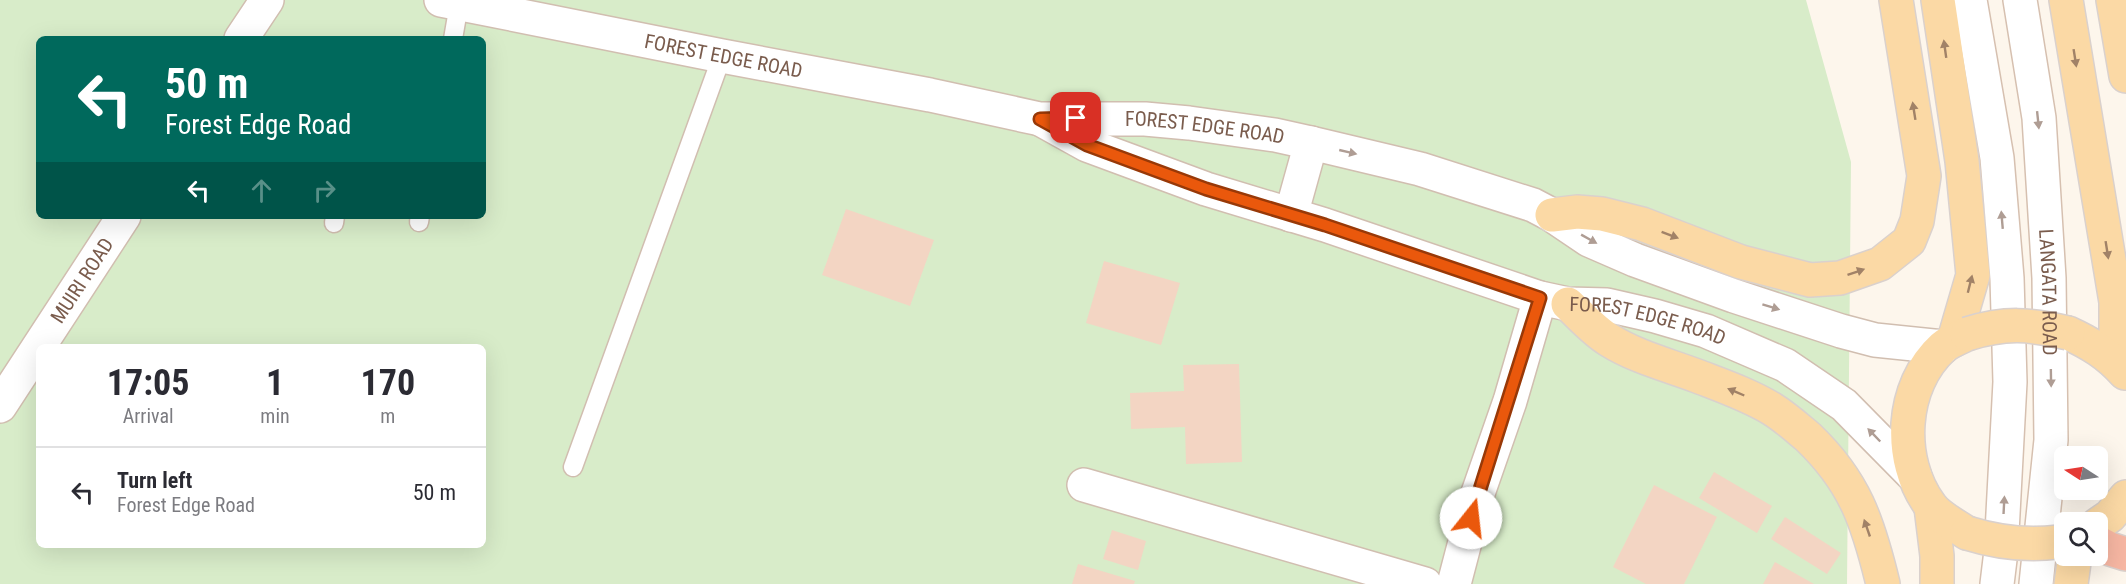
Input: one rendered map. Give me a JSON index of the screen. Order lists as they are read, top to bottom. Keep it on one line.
{"streets":{"street":["FOREST EDGE ROAD","MUIRI ROAD","LANGATA ROAD"]},"north":"left","page":{"turn":["50 m","Forest Edge Road"],"eta":["17:05","Arrival","1","min","170","m"],"list":[{"name":"Turn left","note":"Forest Edge Road","value":"50 m"}]}}
